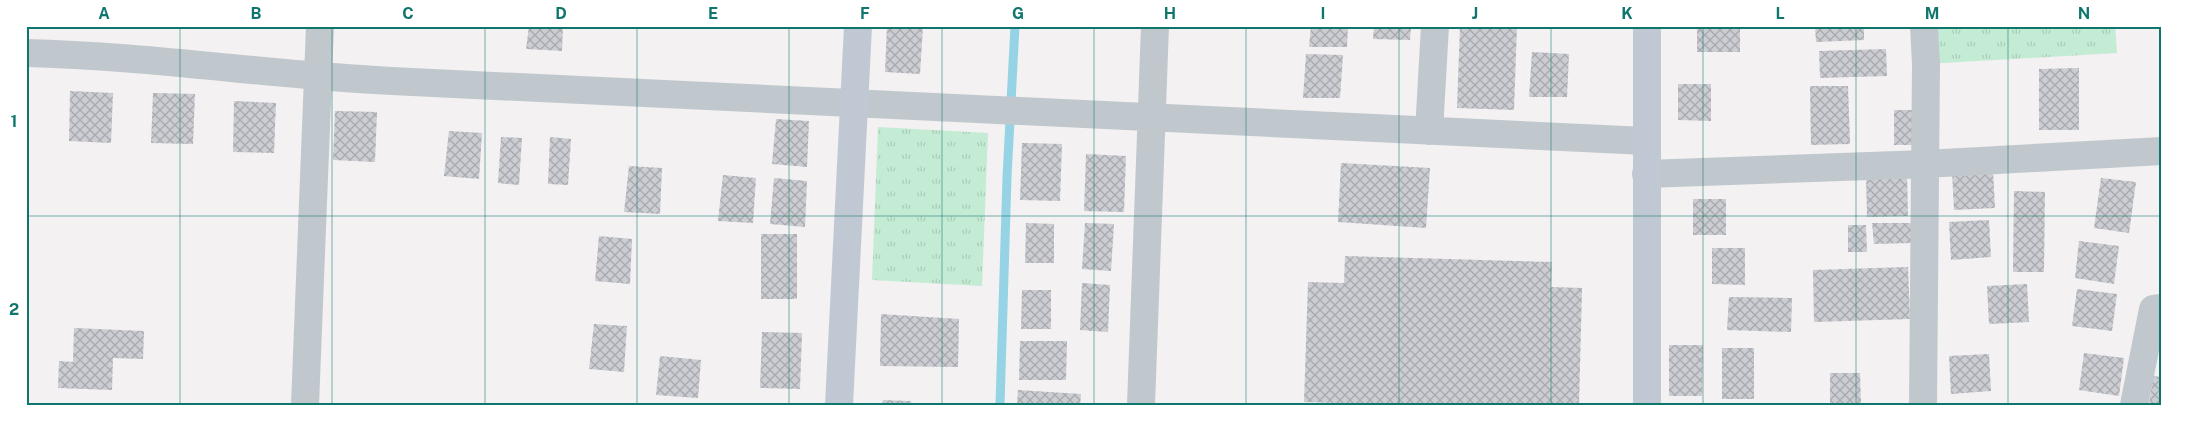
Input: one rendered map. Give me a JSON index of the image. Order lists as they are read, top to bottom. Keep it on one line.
{"grid":{"columns":["A","B","C","D","E","F","G","H","I","J","K","L","M","N"],"rows":["1","2"]}}
